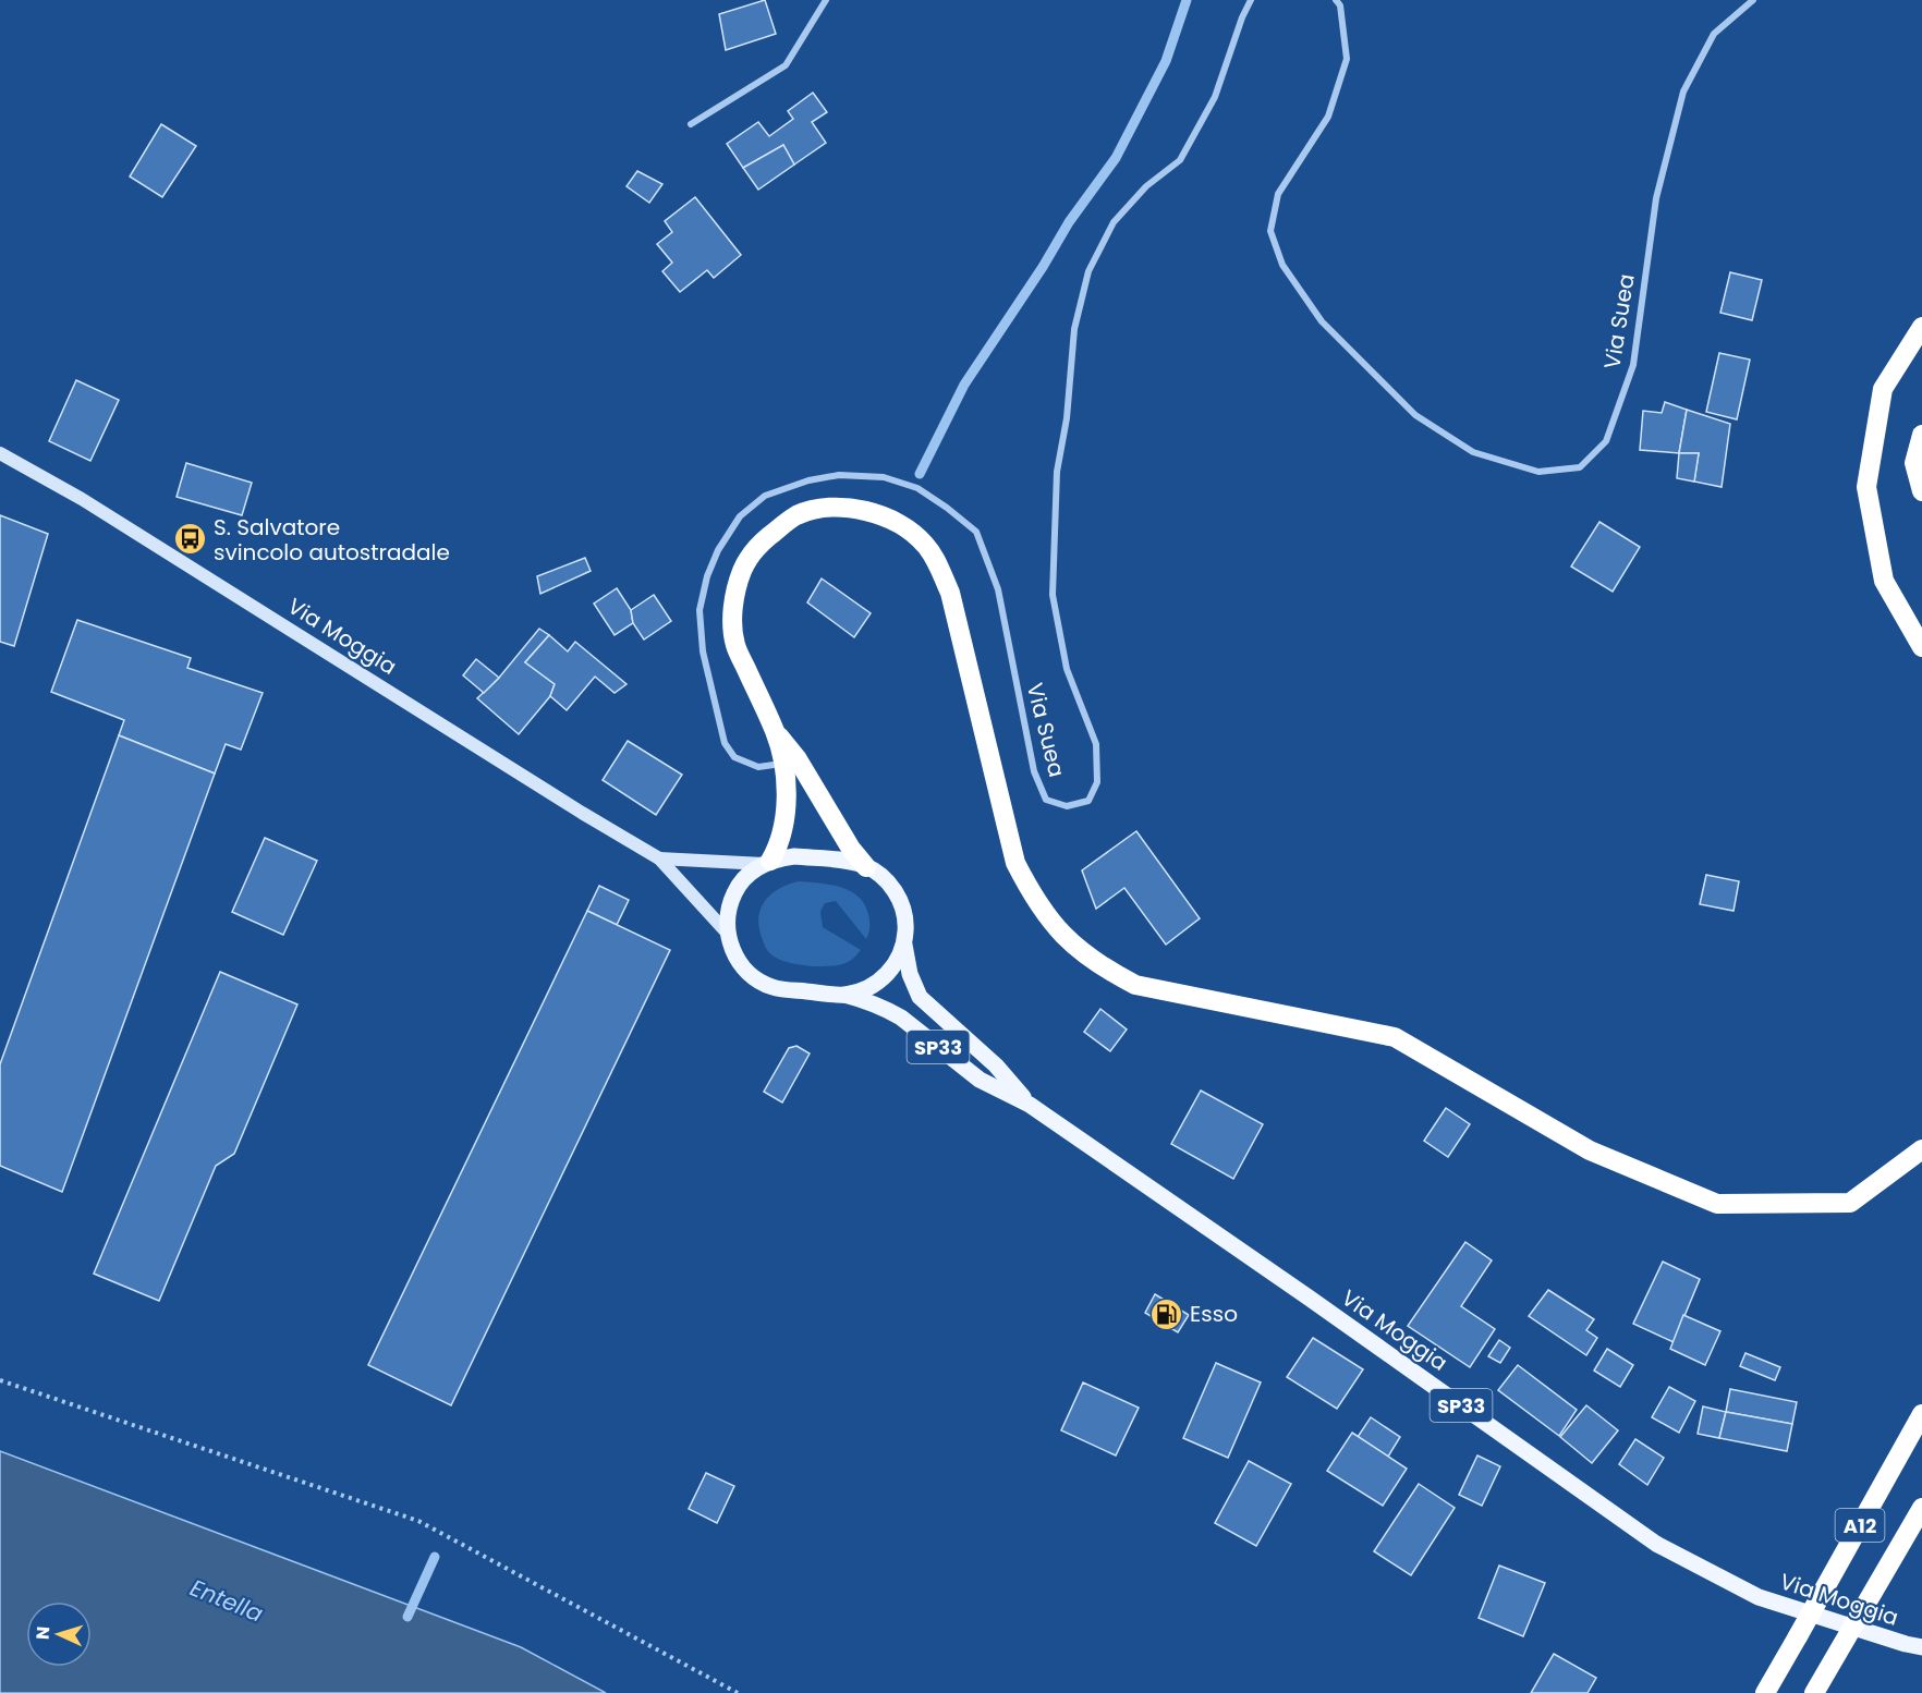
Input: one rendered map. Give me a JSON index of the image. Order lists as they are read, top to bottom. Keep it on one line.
{"streets":{"highway":["A12"],"main road":["Via Moggia","SP33"],"street":["Via Suea"]},"water":["Entella"],"places":{"bus stop":["S. Salvatore svincolo autostradale"],"fuel station":["Esso"]},"north":"left"}
